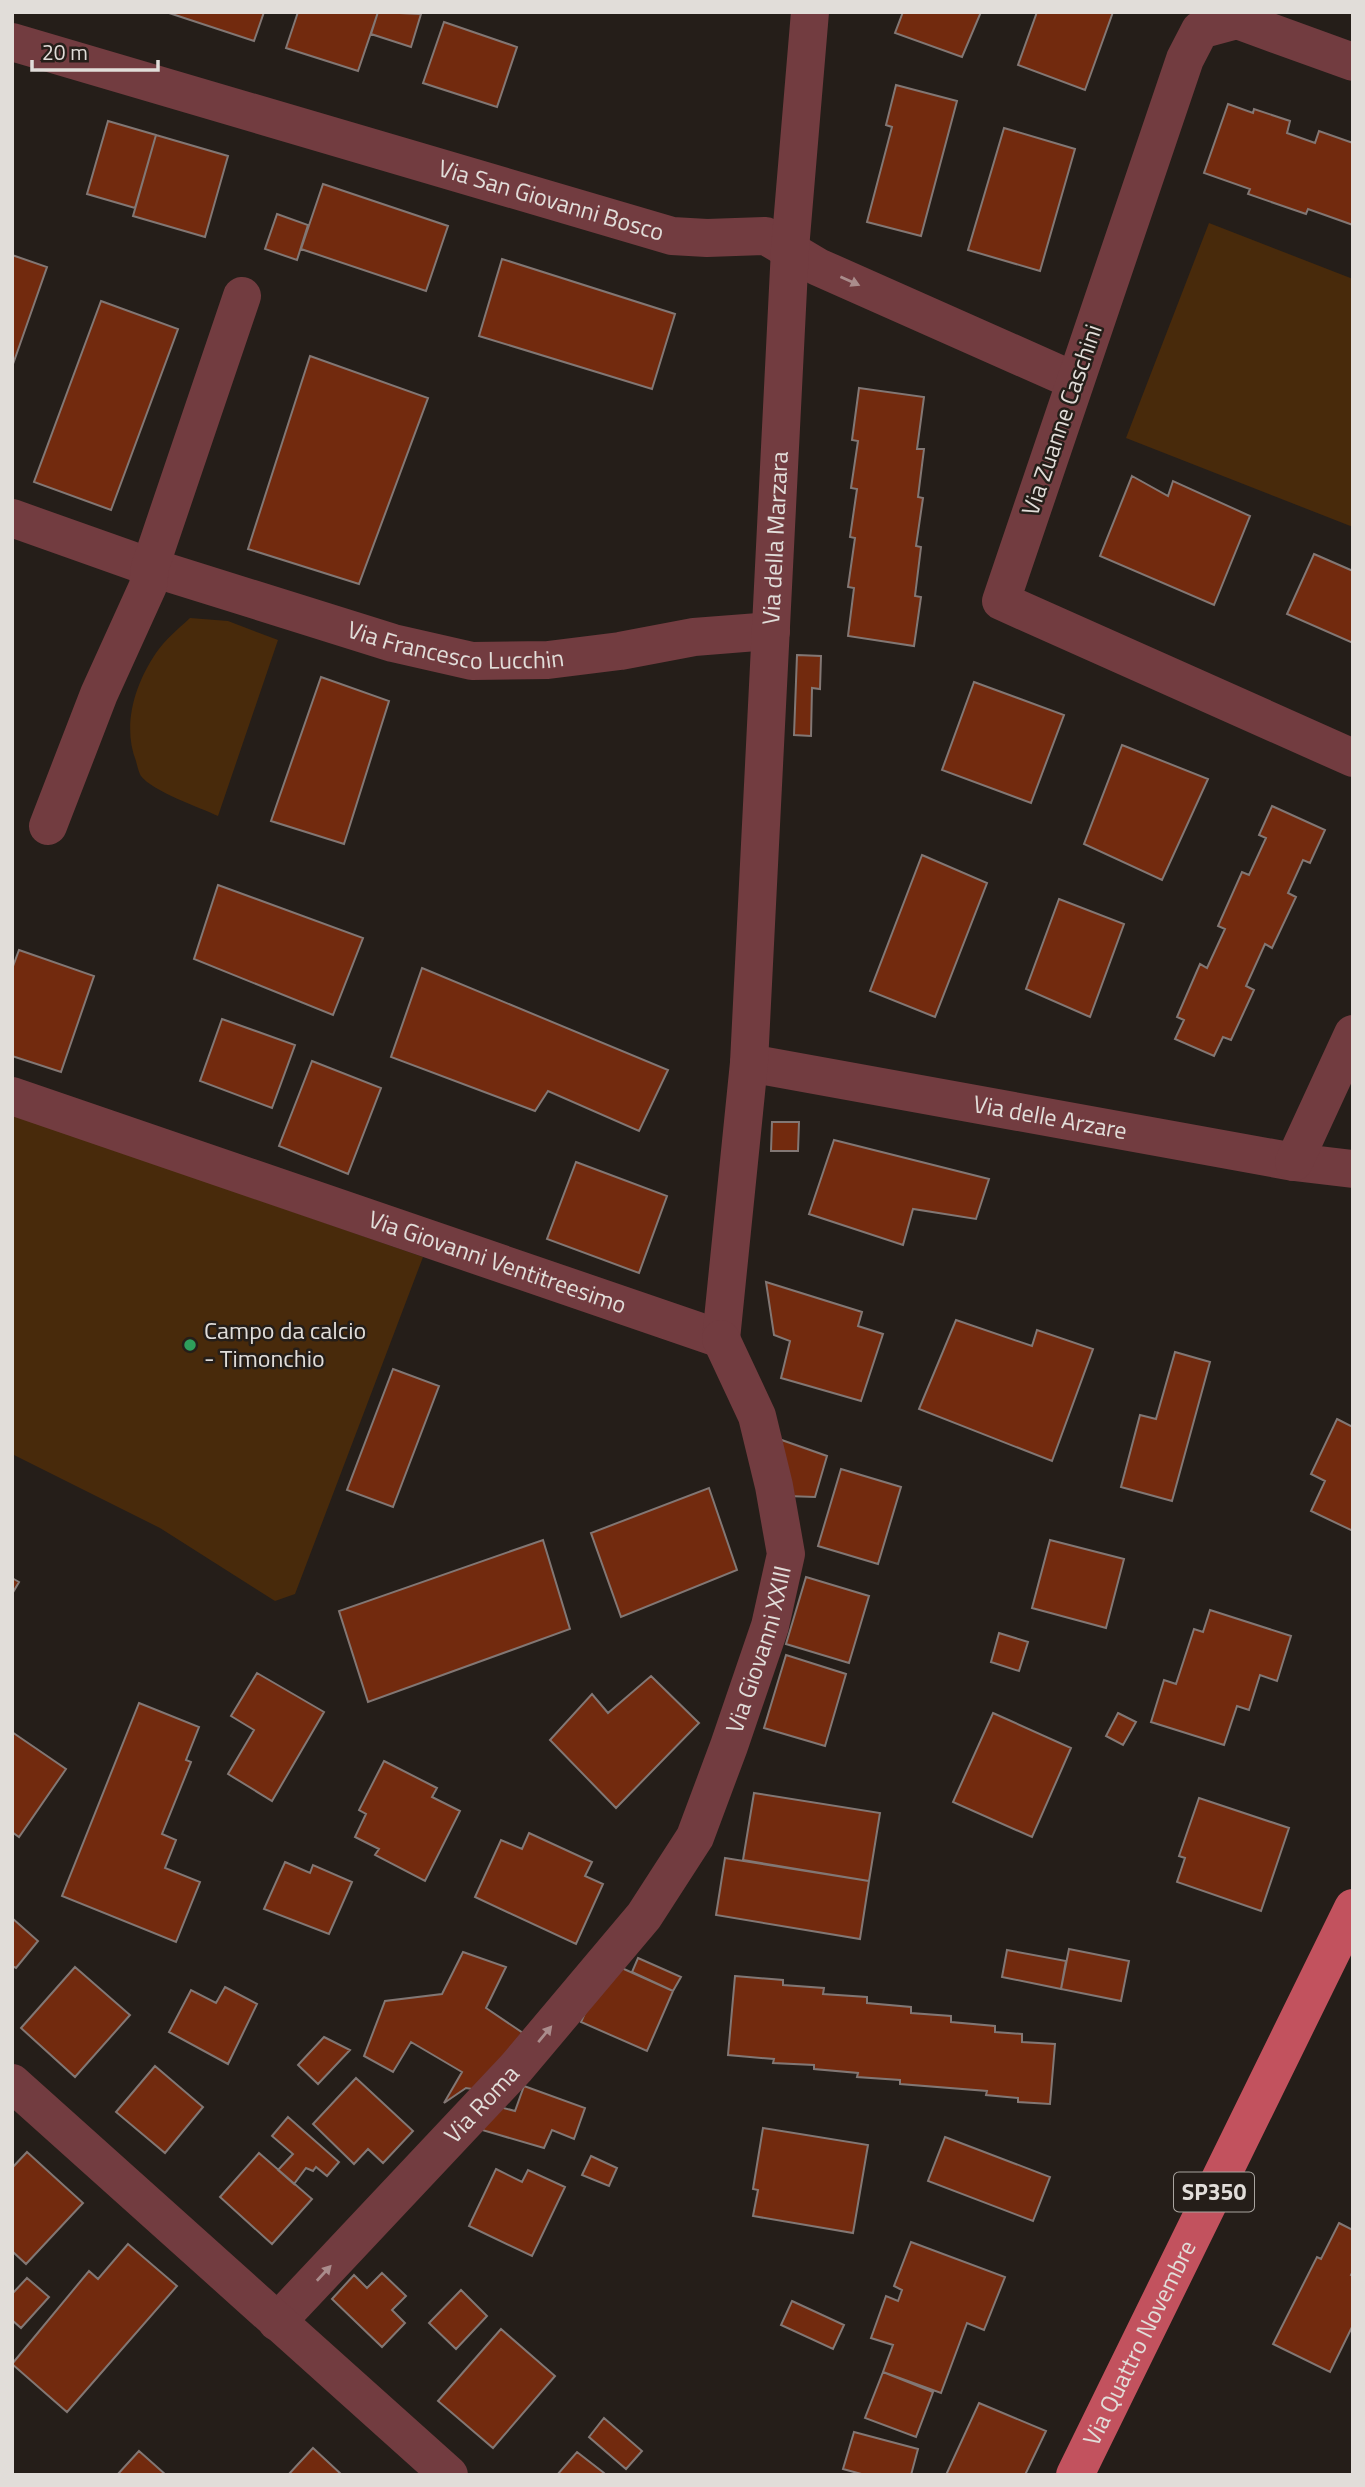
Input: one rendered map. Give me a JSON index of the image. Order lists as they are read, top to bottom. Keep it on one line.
{"streets":{"main road":["SP350","Via Quattro Novembre"],"street":["Via San Giovanni Bosco","Via Zuanne Caschini","Via della Marzara","Via Francesco Lucchin","Via delle Arzare","Via Giovanni Ventitreesimo","Via Giovanni XXIII","Via Roma"]},"crossings":[["Via San Giovanni Bosco","Via Zuanne Caschini"],["Via San Giovanni Bosco","Via della Marzara"],["Via della Marzara","Via Francesco Lucchin"],["Via della Marzara","Via delle Arzare"],["Via Giovanni Ventitreesimo","Via Giovanni XXIII"],["Via Giovanni XXIII","Via Roma"]],"one_way":["Via Roma"],"places":["Campo da calcio - Timonchio"],"scale_bar":"20 m"}
